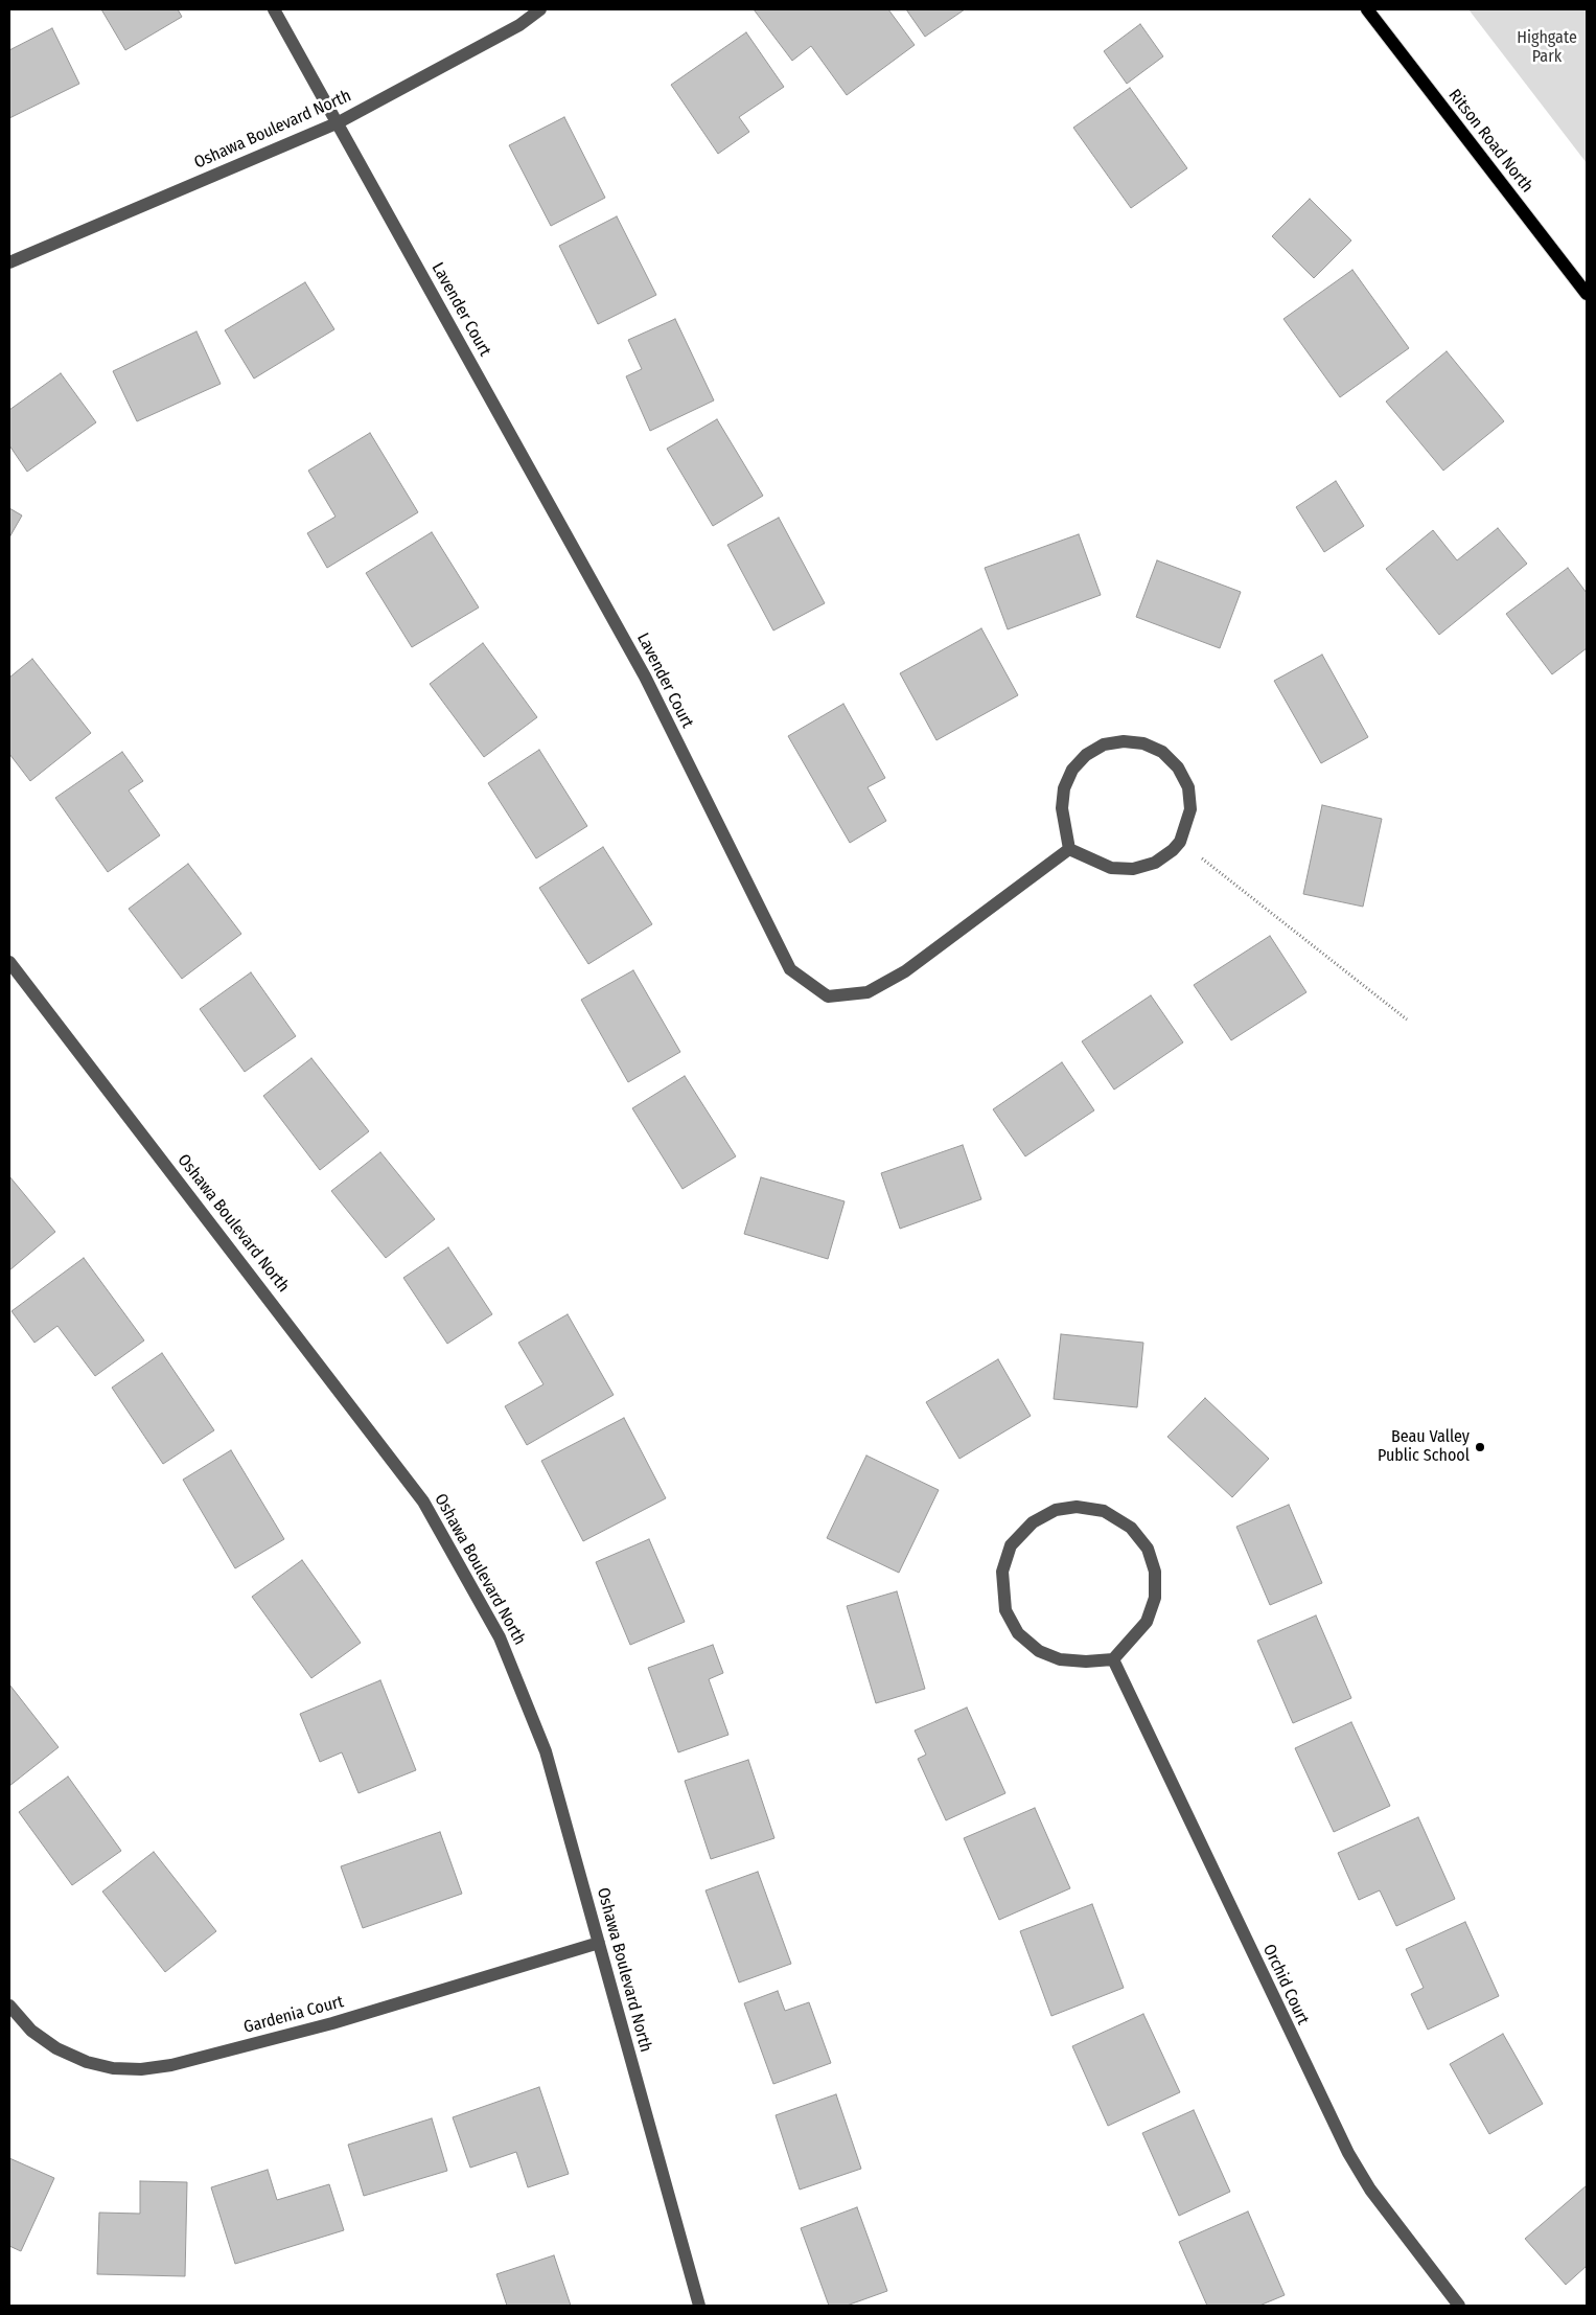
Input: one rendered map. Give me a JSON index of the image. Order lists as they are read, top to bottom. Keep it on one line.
{"streets":{"main road":["Ritson Road North"],"street":["Oshawa Boulevard North","Lavender Court","Orchid Court","Gardenia Court"]},"crossings":[["Oshawa Boulevard North","Lavender Court"],["Oshawa Boulevard North","Gardenia Court"]],"parks":["Highgate Park"],"places":["Beau Valley Public School"]}
